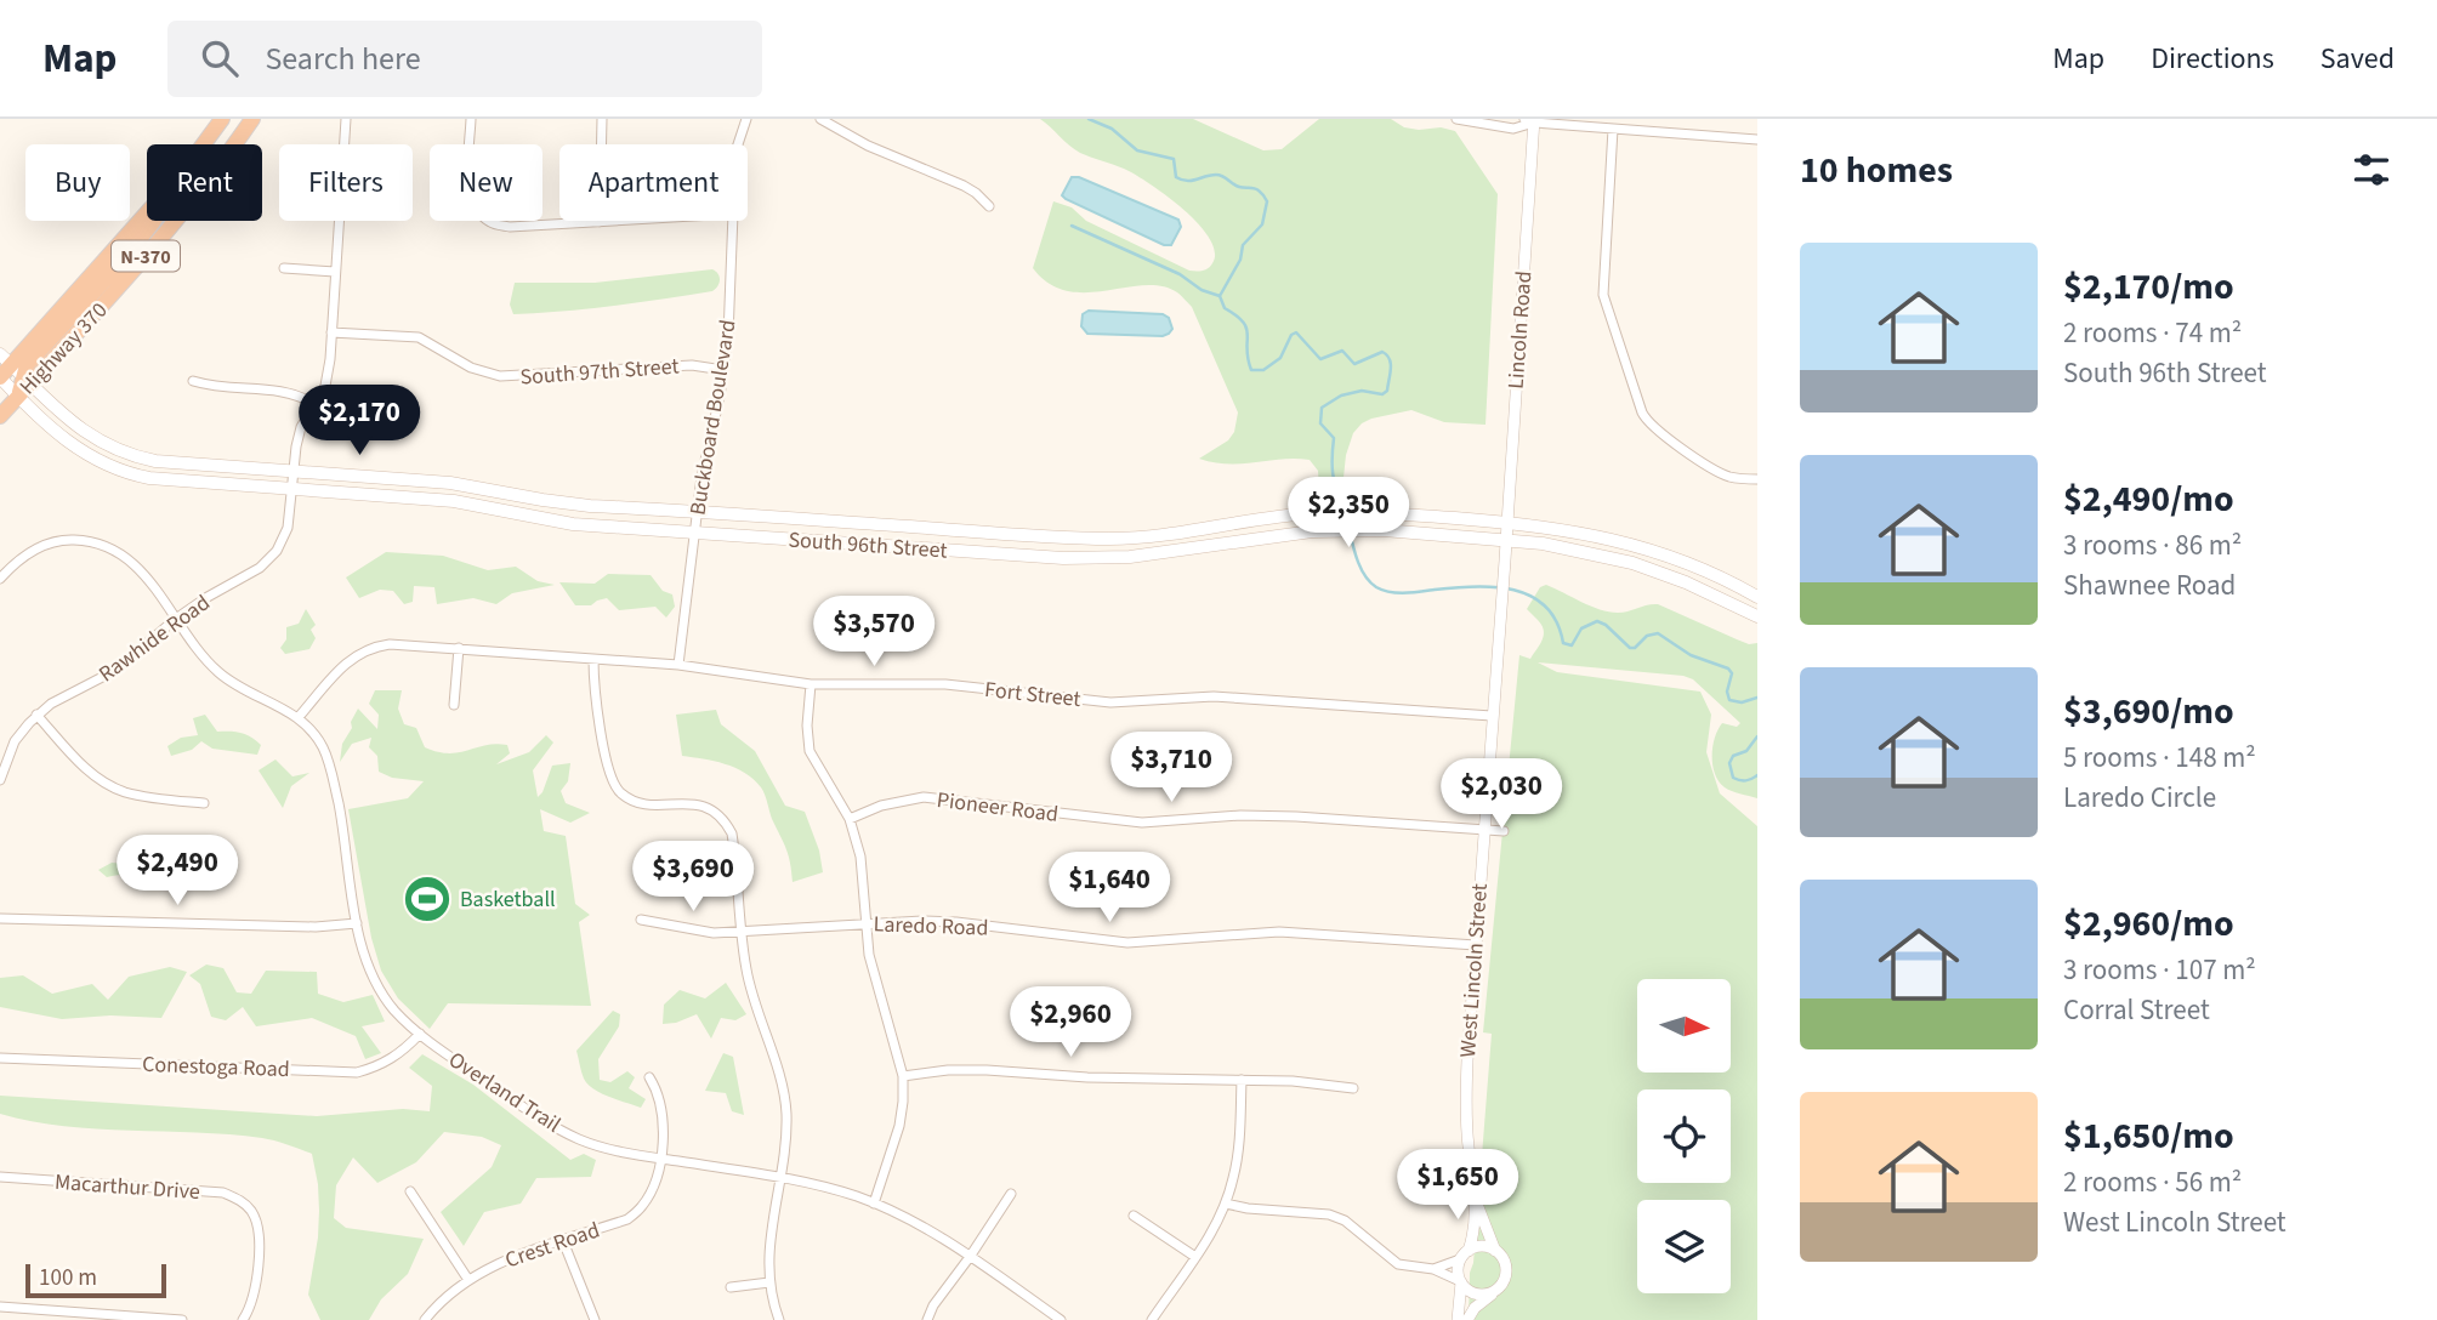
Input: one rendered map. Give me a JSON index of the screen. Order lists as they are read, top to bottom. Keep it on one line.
{"streets":{"highway":["N-370","Highway 370"],"main road":["South 96th Street"],"street":["Lincoln Road","South 97th Street","Buckboard Boulevard","Rawhide Road","Fort Street","Pioneer Road","Laredo Road","West Lincoln Street","Conestoga Road","Overland Trail","Macarthur Drive","Crest Road"]},"crossings":[["Lincoln Road","South 96th Street"],["Lincoln Road","West Lincoln Street"],["Highway 370","South 96th Street"],["South 97th Street","Buckboard Boulevard"],["South 97th Street","Rawhide Road"],["Buckboard Boulevard","South 96th Street"],["Buckboard Boulevard","Fort Street"],["South 96th Street","Rawhide Road"],["South 96th Street","West Lincoln Street"],["Rawhide Road","Overland Trail"],["Fort Street","West Lincoln Street"],["Fort Street","Overland Trail"],["Pioneer Road","West Lincoln Street"],["Laredo Road","West Lincoln Street"],["Conestoga Road","Overland Trail"],["Overland Trail","Crest Road"]],"places":{"sports":["Basketball"]},"scale_bar":"100 m","north":"right","page":{"header":"Map","search":"Search here","nav":["Map","Directions","Saved"],"heading":"10 homes","chip":["Buy","Rent","Filters","New","Apartment"],"list":[{"name":"$2,170/mo","note":"2 rooms · 74 m² · South 96th Street"},{"name":"$2,490/mo","note":"3 rooms · 86 m² · Shawnee Road"},{"name":"$3,690/mo","note":"5 rooms · 148 m² · Laredo Circle"},{"name":"$2,960/mo","note":"3 rooms · 107 m² · Corral Street"},{"name":"$1,650/mo","note":"2 rooms · 56 m² · West Lincoln Street"}],"price":["$2,170","$2,350","$3,570","$3,710","$2,030","$2,490","$3,690","$1,640","$2,960","$1,650"],"scale":"100 m"}}
